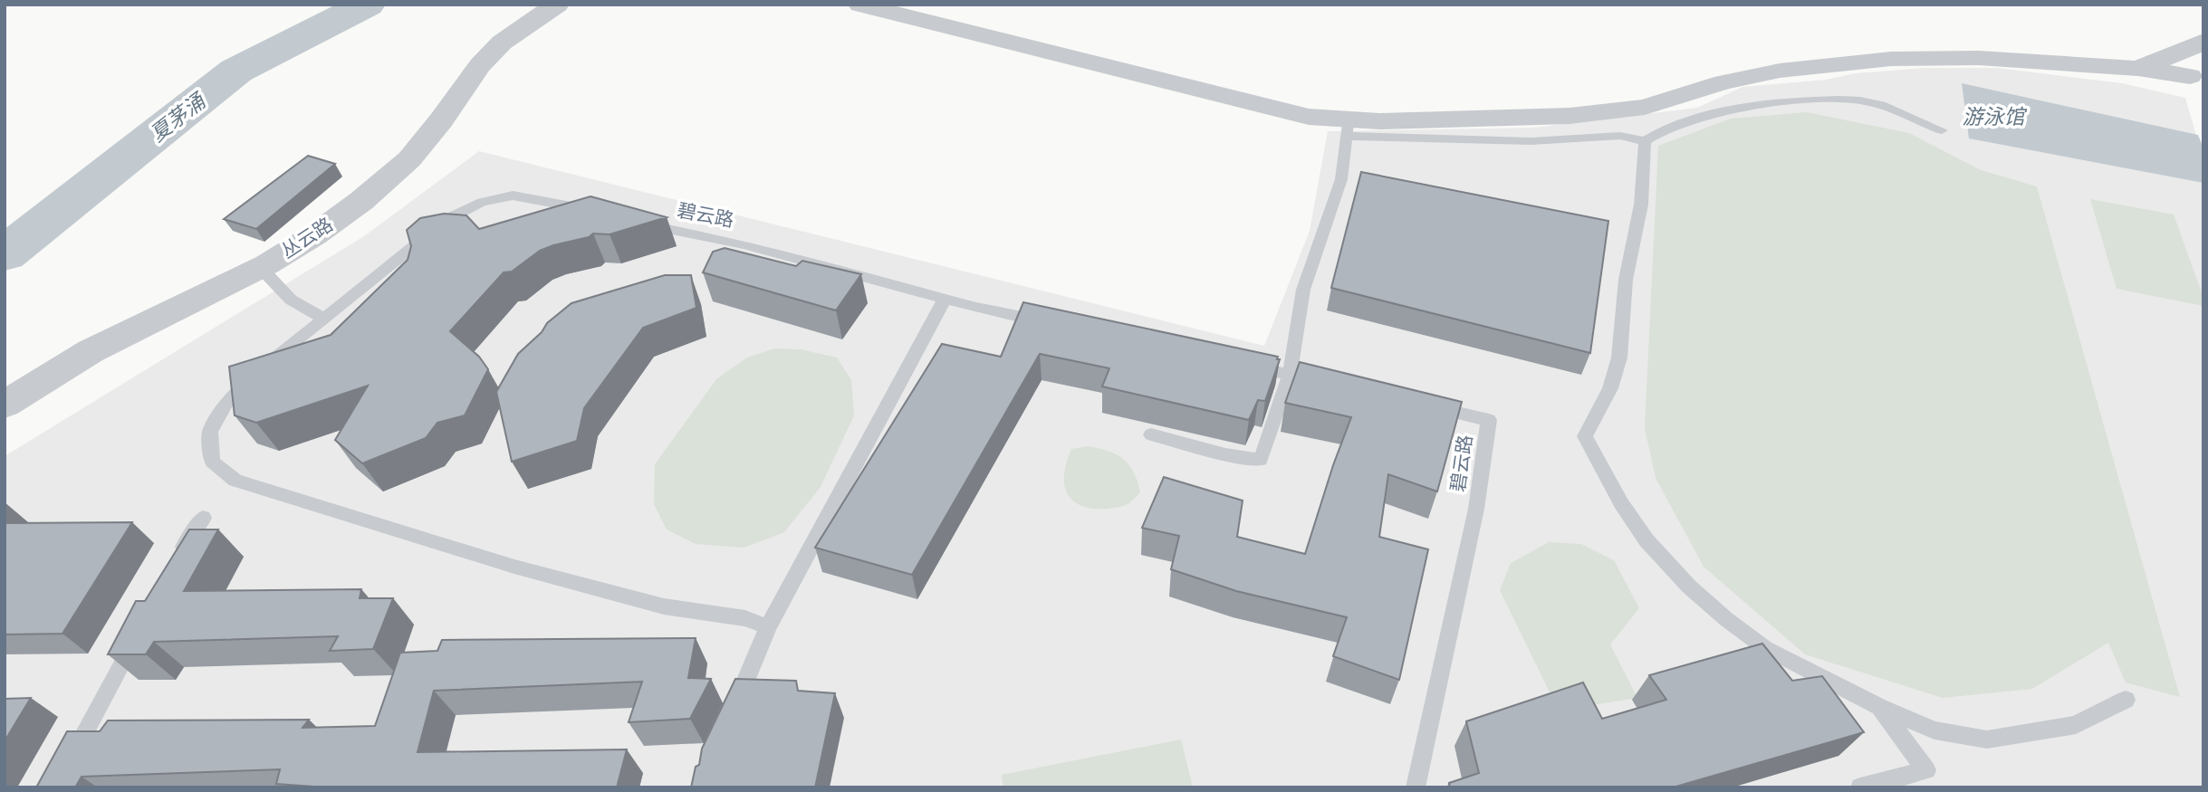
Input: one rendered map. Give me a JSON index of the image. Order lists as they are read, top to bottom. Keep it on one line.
{"streets":{"street":["丛云路"],"lane":["碧云路"]},"water":["游泳馆","夏茅涌"]}
